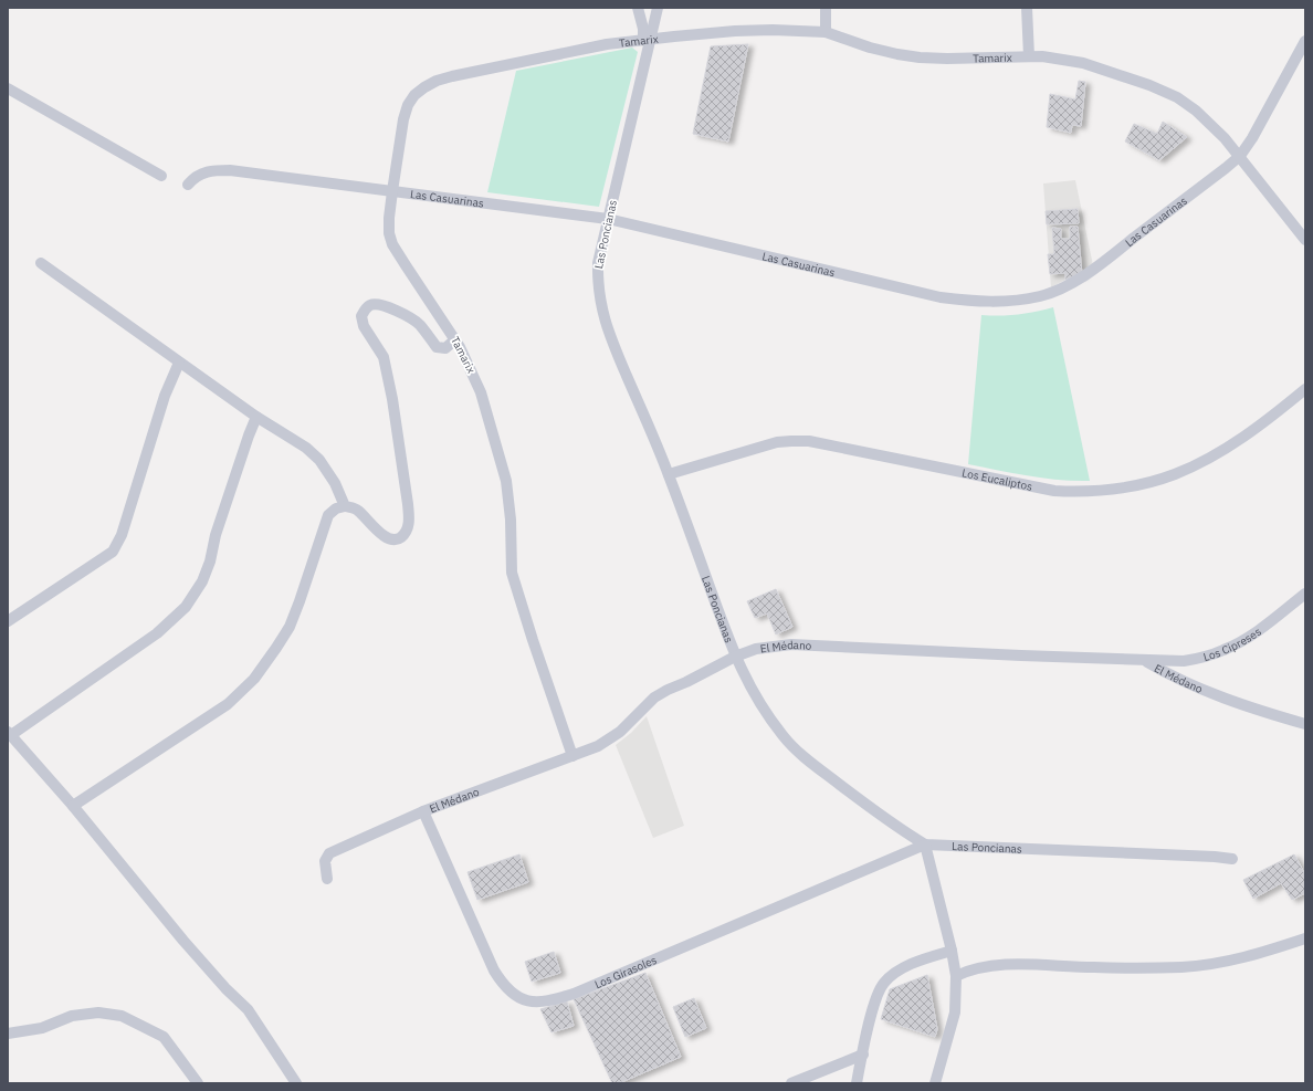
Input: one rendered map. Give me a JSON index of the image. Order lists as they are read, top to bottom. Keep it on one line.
{"streets":{"street":["Tamarix","Las Casuarinas","Las Poncianas","Los Eucaliptos","Los Cipreses","El Médano","Los Girasoles"]},"crossings":[["Tamarix","Las Casuarinas"],["Tamarix","Las Poncianas"],["Tamarix","El Médano"],["Las Casuarinas","Las Poncianas"],["Las Poncianas","Los Eucaliptos"],["Las Poncianas","El Médano"],["Las Poncianas","Los Girasoles"],["Los Cipreses","El Médano"],["El Médano","Los Girasoles"]]}
